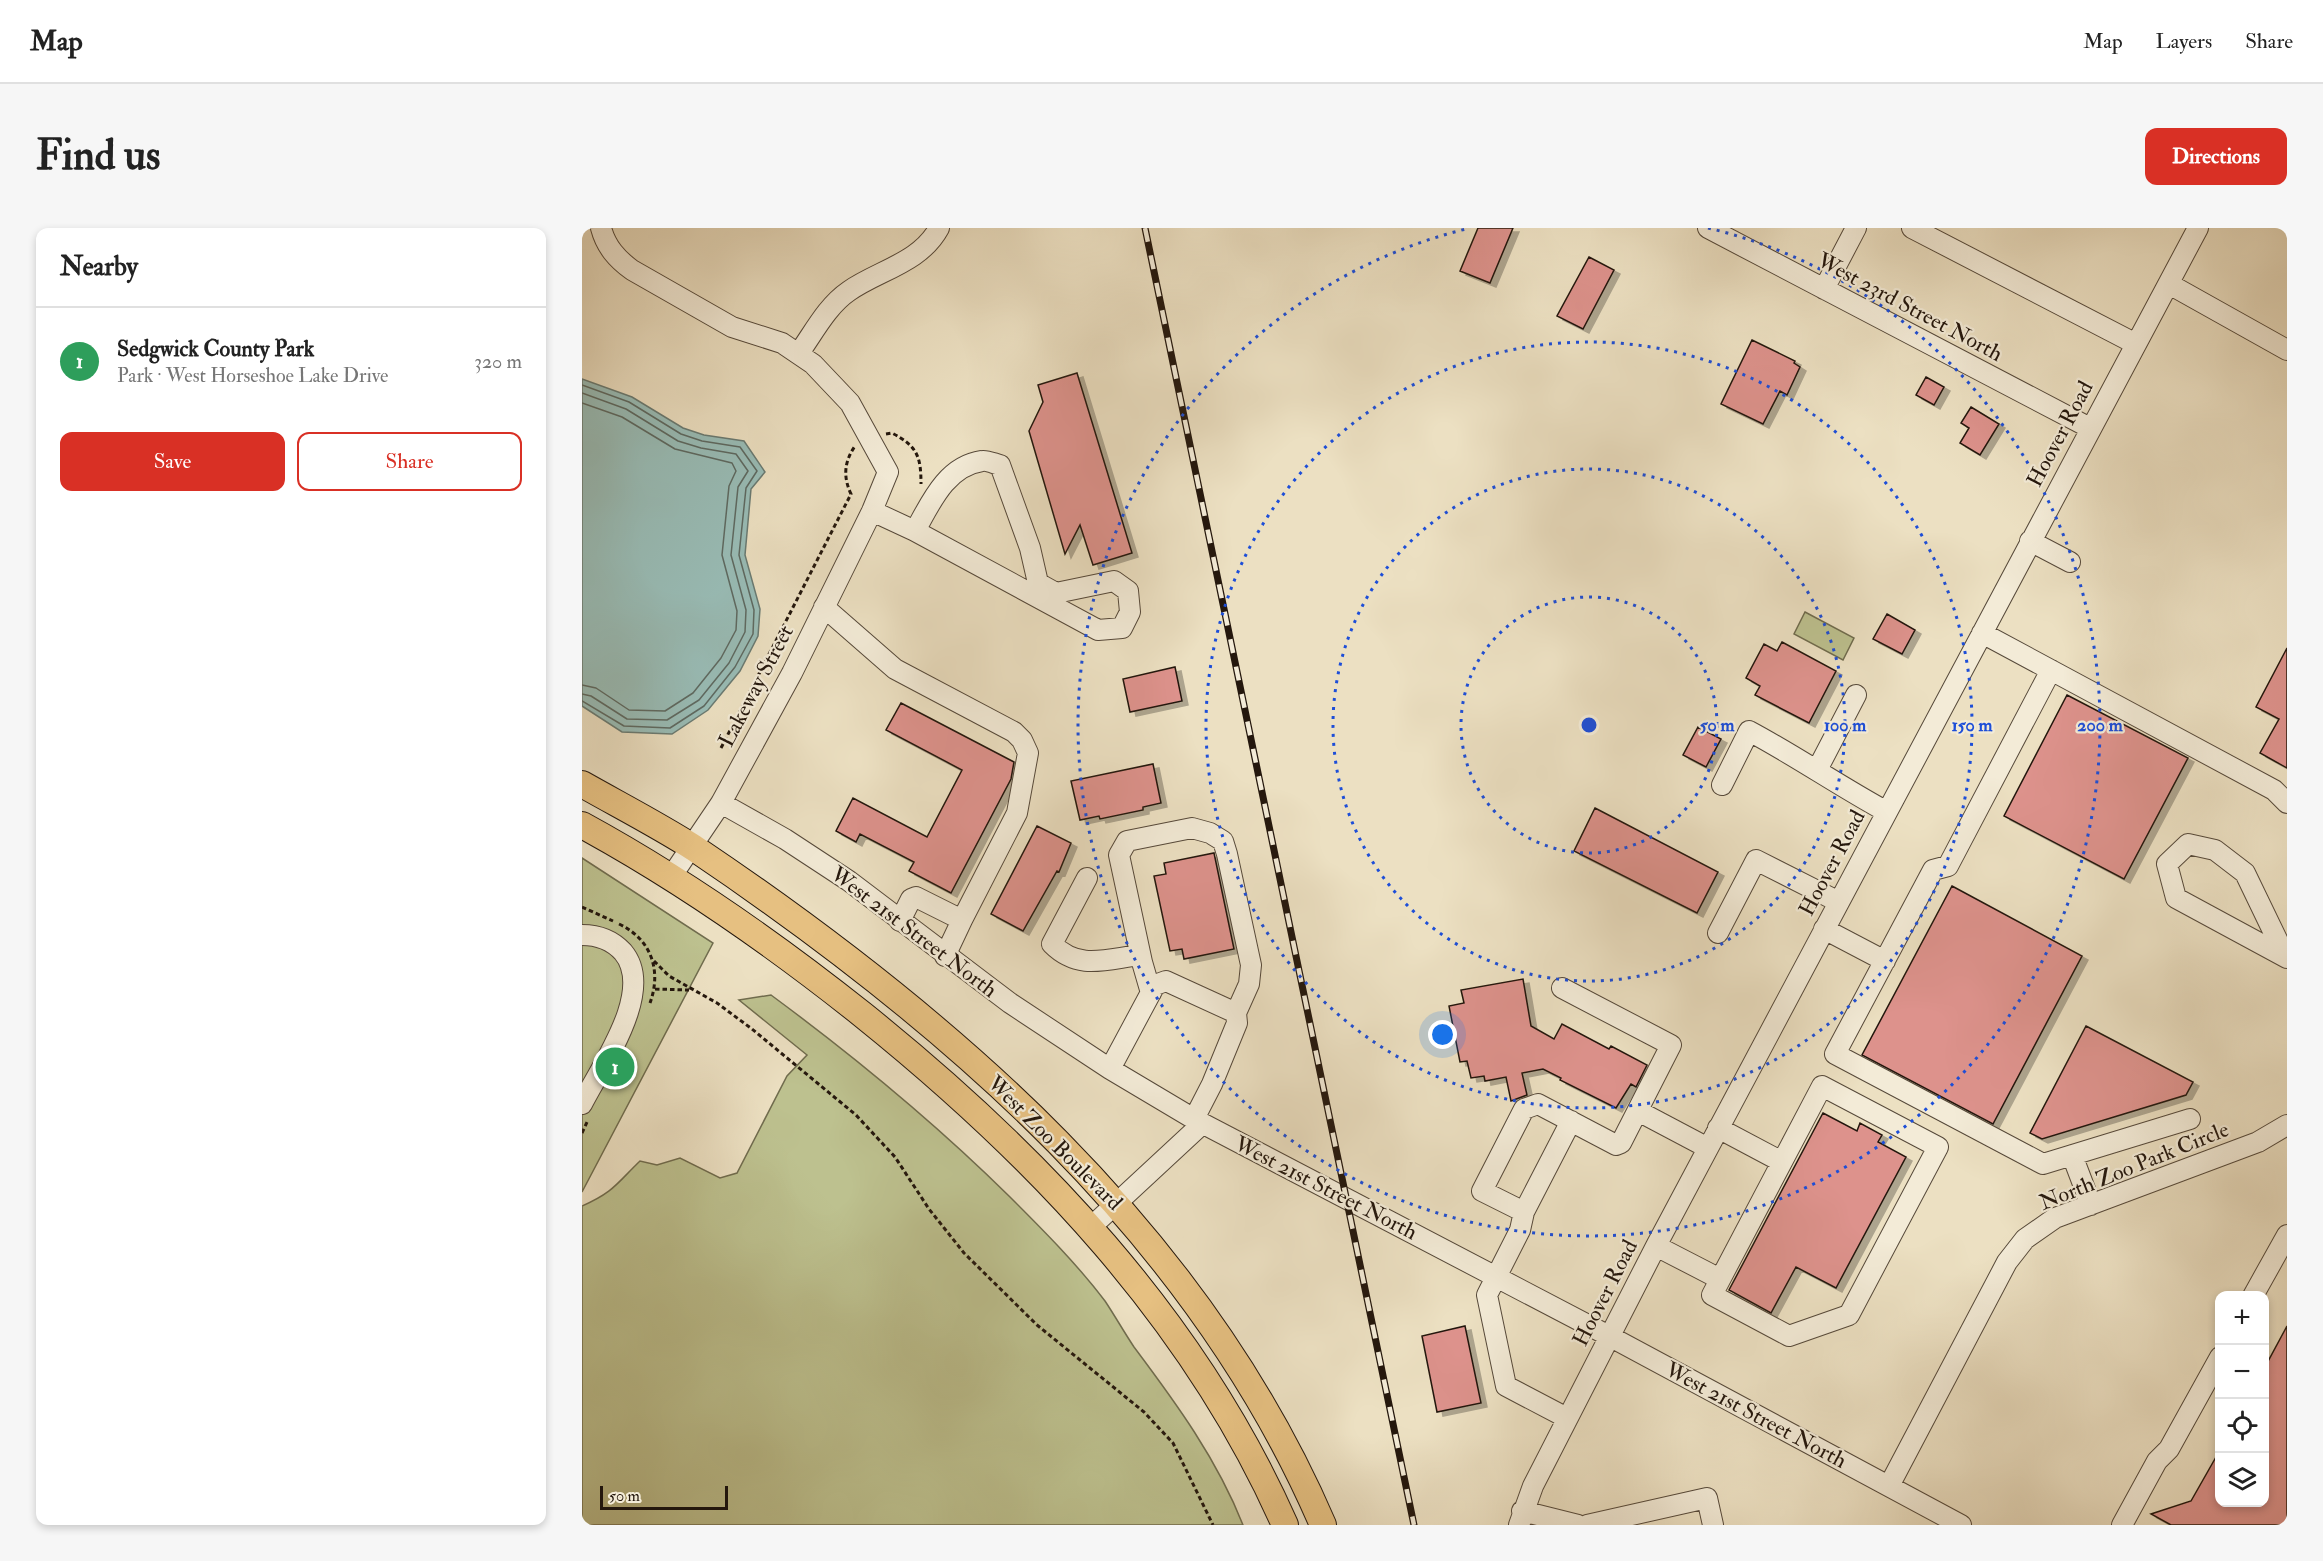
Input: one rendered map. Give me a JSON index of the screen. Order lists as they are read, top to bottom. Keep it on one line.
{"streets":{"main road":["West Zoo Boulevard"],"street":["West 23rd Street North","Hoover Road","Lakeway Street","West 21st Street North","North Zoo Park Circle"]},"crossings":[["West 23rd Street North","Hoover Road"],["Hoover Road","West 21st Street North"],["Lakeway Street","West 21st Street North"],["Lakeway Street","West Zoo Boulevard"],["West 21st Street North","North Zoo Park Circle"]],"scale_bar":"50 m","page":{"header":"Map","nav":["Map","Layers","Share"],"buttons":["Directions",["Save","Share"]],"title":"Find us","heading":"Nearby","list":[{"mark":"1","name":"Sedgwick County Park","note":"Park · West Horseshoe Lake Drive","value":"320 m"}],"pins":"1","map_buttons":["+","−"],"scale":"50 m"},"rings":["50 m","100 m","150 m","200 m"]}
